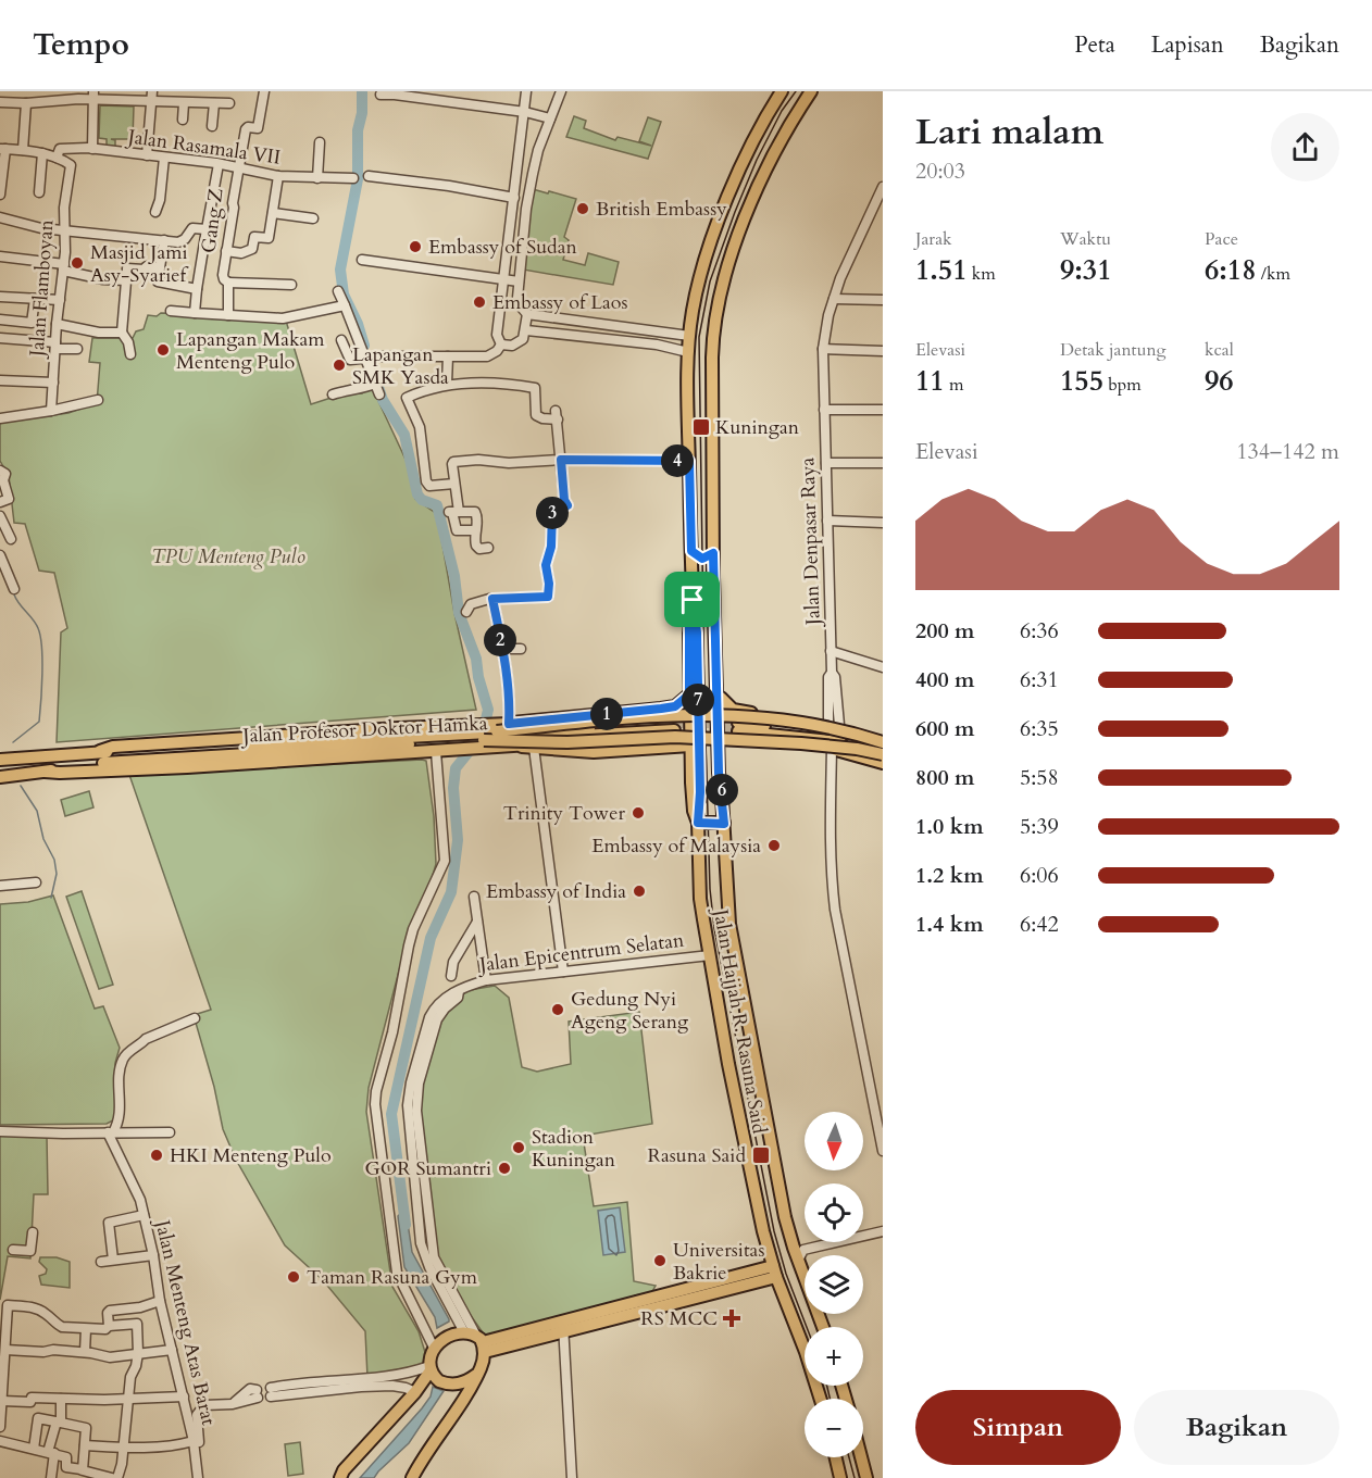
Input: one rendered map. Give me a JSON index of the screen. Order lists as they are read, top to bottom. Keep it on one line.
{"streets":{"main road":["Jalan Profesor Doktor Hamka","Jalan Hajjah R. Rasuna Said"],"street":["Jalan Rasamala VII","Gang Z","Jalan Flamboyan","Jalan Denpasar Raya","Jalan Epicentrum Selatan","Jalan Menteng Atas Barat"]},"crossings":[["Jalan Rasamala VII","Gang Z"],["Jalan Rasamala VII","Jalan Flamboyan"],["Jalan Epicentrum Selatan","Jalan Hajjah R. Rasuna Said"]],"parks":["TPU Menteng Pulo"],"places":{"other":["British Embassy","Embassy of Sudan","Masjid Jami Asy-Syarief","Embassy of Laos","Lapangan Makam Menteng Pulo","Lapangan SMK Yasda","Trinity Tower","Embassy of Malaysia","Embassy of India","Gedung Nyi Ageng Serang","Stadion Kuningan","HKI Menteng Pulo","GOR Sumantri","Universitas Bakrie","Taman Rasuna Gym"],"transit":["Kuningan","Rasuna Said"],"health":["RS MCC"]},"north":"bottom","page":{"header":"Tempo","nav":["Peta","Lapisan","Bagikan"],"heading":["Lari malam","20:03"],"stats":[["Jarak","1.51 km"],["Waktu","9:31"],["Pace","6:18 /km"],["Elevasi","11 m"],["Detak jantung","155 bpm"],["kcal","96"]],"chart":["Elevasi","134–142 m"],"pins":["4","3","2","7","1","6"],"list":[{"name":"200 m","note":"6:36"},{"name":"400 m","note":"6:31"},{"name":"600 m","note":"6:35"},{"name":"800 m","note":"5:58"},{"name":"1.0 km","note":"5:39"},{"name":"1.2 km","note":"6:06"},{"name":"1.4 km","note":"6:42"}],"map_buttons":["+","−"],"buttons":["Simpan","Bagikan"]}}
